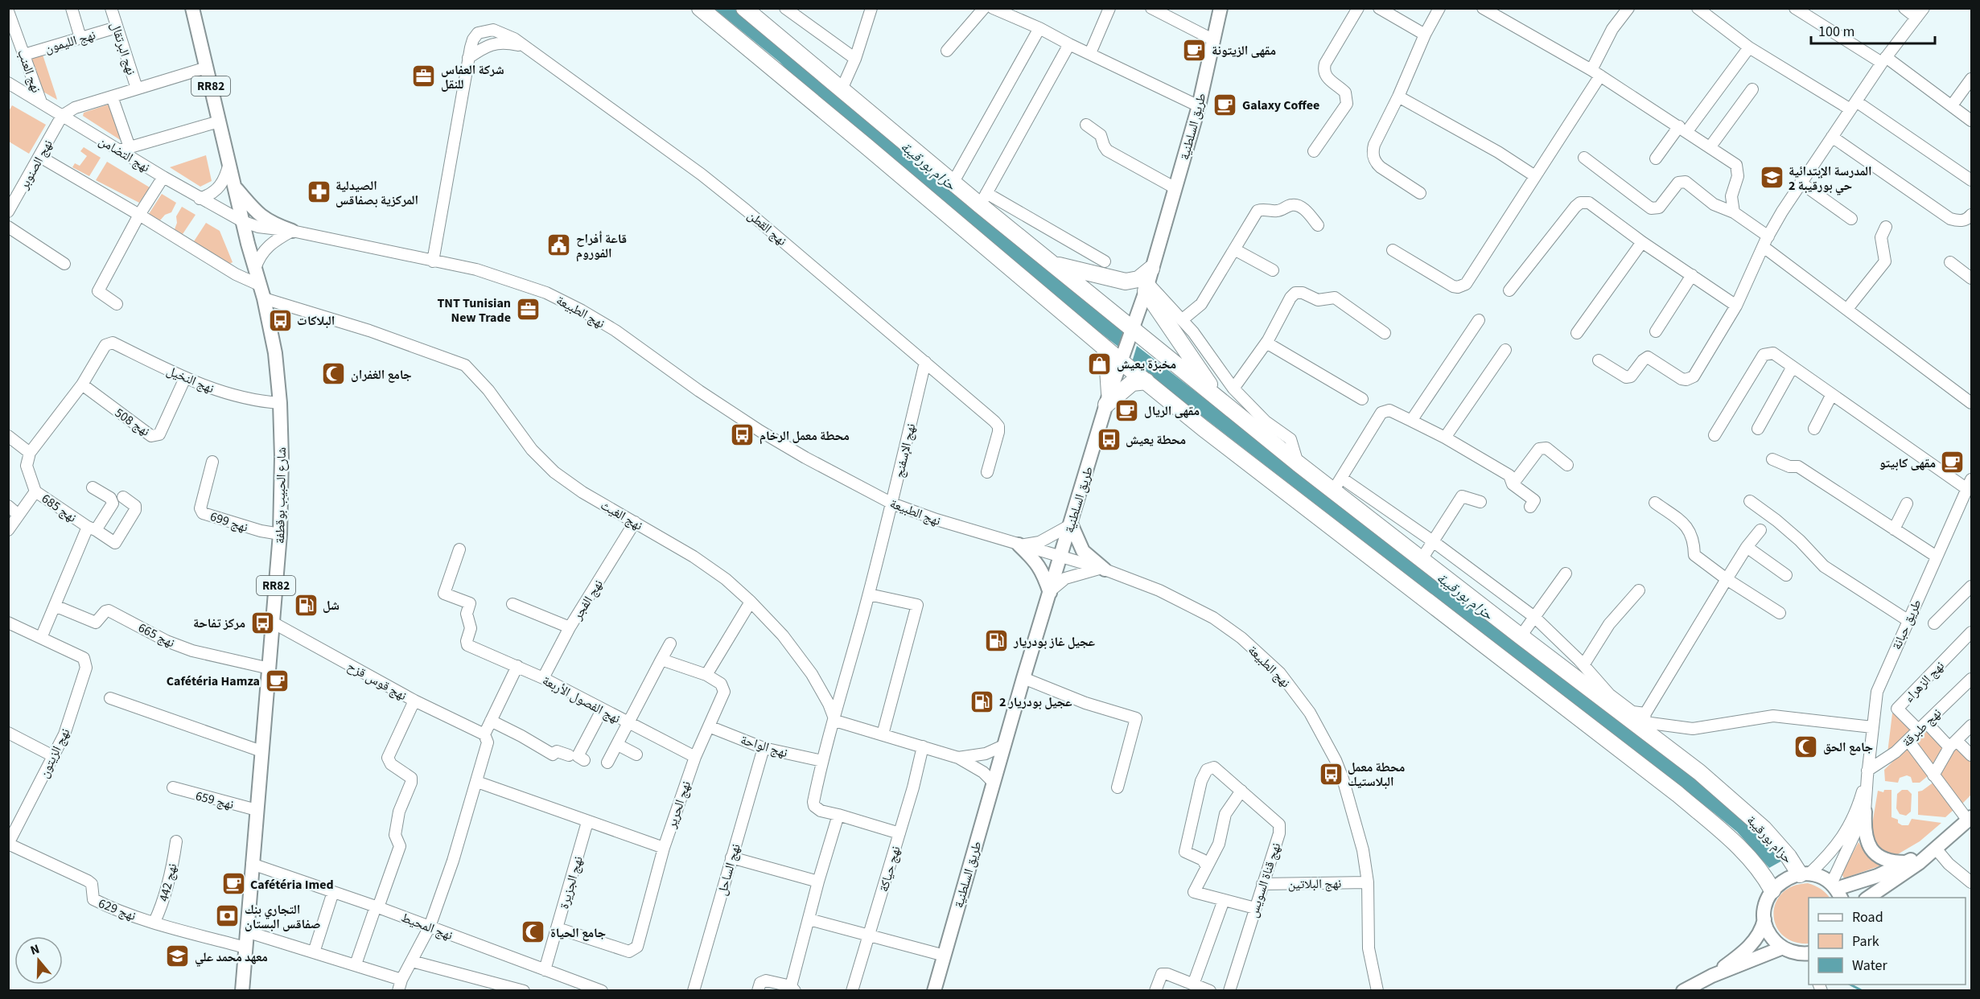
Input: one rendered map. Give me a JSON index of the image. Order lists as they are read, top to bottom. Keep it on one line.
{"streets":{"highway":["حزام بورقيبة"],"main road":["RR82","طريق السلطنية","شارع الحبيب بوقطفة"],"street":["نهج الليمون","نهج البرتقال","نهج العنب","نهج التضامن","نهج الصنوبر","نهج القطن","نهج الطبيعة","نهج النخيل","نهج 508","نهج الإسفنج","نهج 685","نهج الغيث","نهج 699","نهج الفجر","طريق حبانة","نهج 665","نهج قوس قزح","نهج الزهراء","نهج الفصول الأربعة","نهج طبرقة","نهج الواحة","نهج الزيتون","نهج 659","نهج الحرير","نهج حياكة","نهج الساحل","نهج قناة السويس","نهج 442","نهج الجزيرة","نهج البلاتين","نهج 629","نهج المحيط"]},"crossings":[["نهج الليمون","نهج البرتقال"],["نهج الليمون","نهج العنب"],["نهج العنب","نهج التضامن"],["طريق السلطنية","نهج الطبيعة"],["طريق السلطنية","حزام بورقيبة"],["نهج التضامن","نهج الصنوبر"],["نهج التضامن","نهج الطبيعة"],["نهج التضامن","شارع الحبيب بوقطفة"],["نهج القطن","نهج الطبيعة"],["نهج القطن","نهج الإسفنج"],["نهج الطبيعة","نهج الإسفنج"],["نهج الطبيعة","شارع الحبيب بوقطفة"],["نهج الطبيعة","نهج البلاتين"],["نهج النخيل","نهج 508"],["نهج النخيل","شارع الحبيب بوقطفة"],["نهج الإسفنج","نهج الغيث"],["نهج الإسفنج","نهج الواحة"],["شارع الحبيب بوقطفة","نهج الغيث"],["شارع الحبيب بوقطفة","نهج 699"],["شارع الحبيب بوقطفة","نهج 665"],["شارع الحبيب بوقطفة","نهج قوس قزح"],["شارع الحبيب بوقطفة","نهج 659"],["شارع الحبيب بوقطفة","نهج 629"],["شارع الحبيب بوقطفة","نهج المحيط"],["نهج 685","نهج 665"],["نهج 685","نهج الزيتون"],["نهج الغيث","نهج الفجر"],["نهج الفجر","نهج الفصول الأربعة"],["طريق حبانة","نهج طبرقة"],["طريق حبانة","حزام بورقيبة"],["نهج الزهراء","نهج طبرقة"],["نهج الفصول الأربعة","نهج الحرير"],["نهج الواحة","نهج الحرير"],["نهج الواحة","نهج الساحل"],["نهج الزيتون","نهج 629"],["نهج الحرير","نهج الجزيرة"],["نهج قناة السويس","نهج البلاتين"],["نهج 442","نهج 629"],["نهج الجزيرة","نهج المحيط"]],"water":["حزام بورقيبة"],"places":{"cafe":["مقهى الزيتونة","Galaxy Coffee","مقهى الريال","مقهى كابيتو","Cafétéria Hamza","Cafétéria Imed"],"office":["شركة العفاس للنقل","TNT Tunisian New Trade"],"school or university":["المدرسة الإبتدائية حي بورقيبة 2","معهد محمد علي"],"pharmacy":["الصيدلية المركزية بصفاقس"],"public building":["قاعة أفراح الفوروم"],"bus stop":["البلاكات","محطة معمل الرخام","محطة يعيش","مركز تفاحة","محطة معمل البلاستيك"],"shop":["مخبزة يعيش"],"mosque":["جامع الغفران","جامع الحق","جامع الحياة"],"fuel station":["شل","عجيل غاز بودريار","عجيل بودريار 2"],"bank":["التجاري بنك صفاقس البستان"]},"legend":["Road","Park","Water"],"scale_bar":"100 m","north":"top"}
